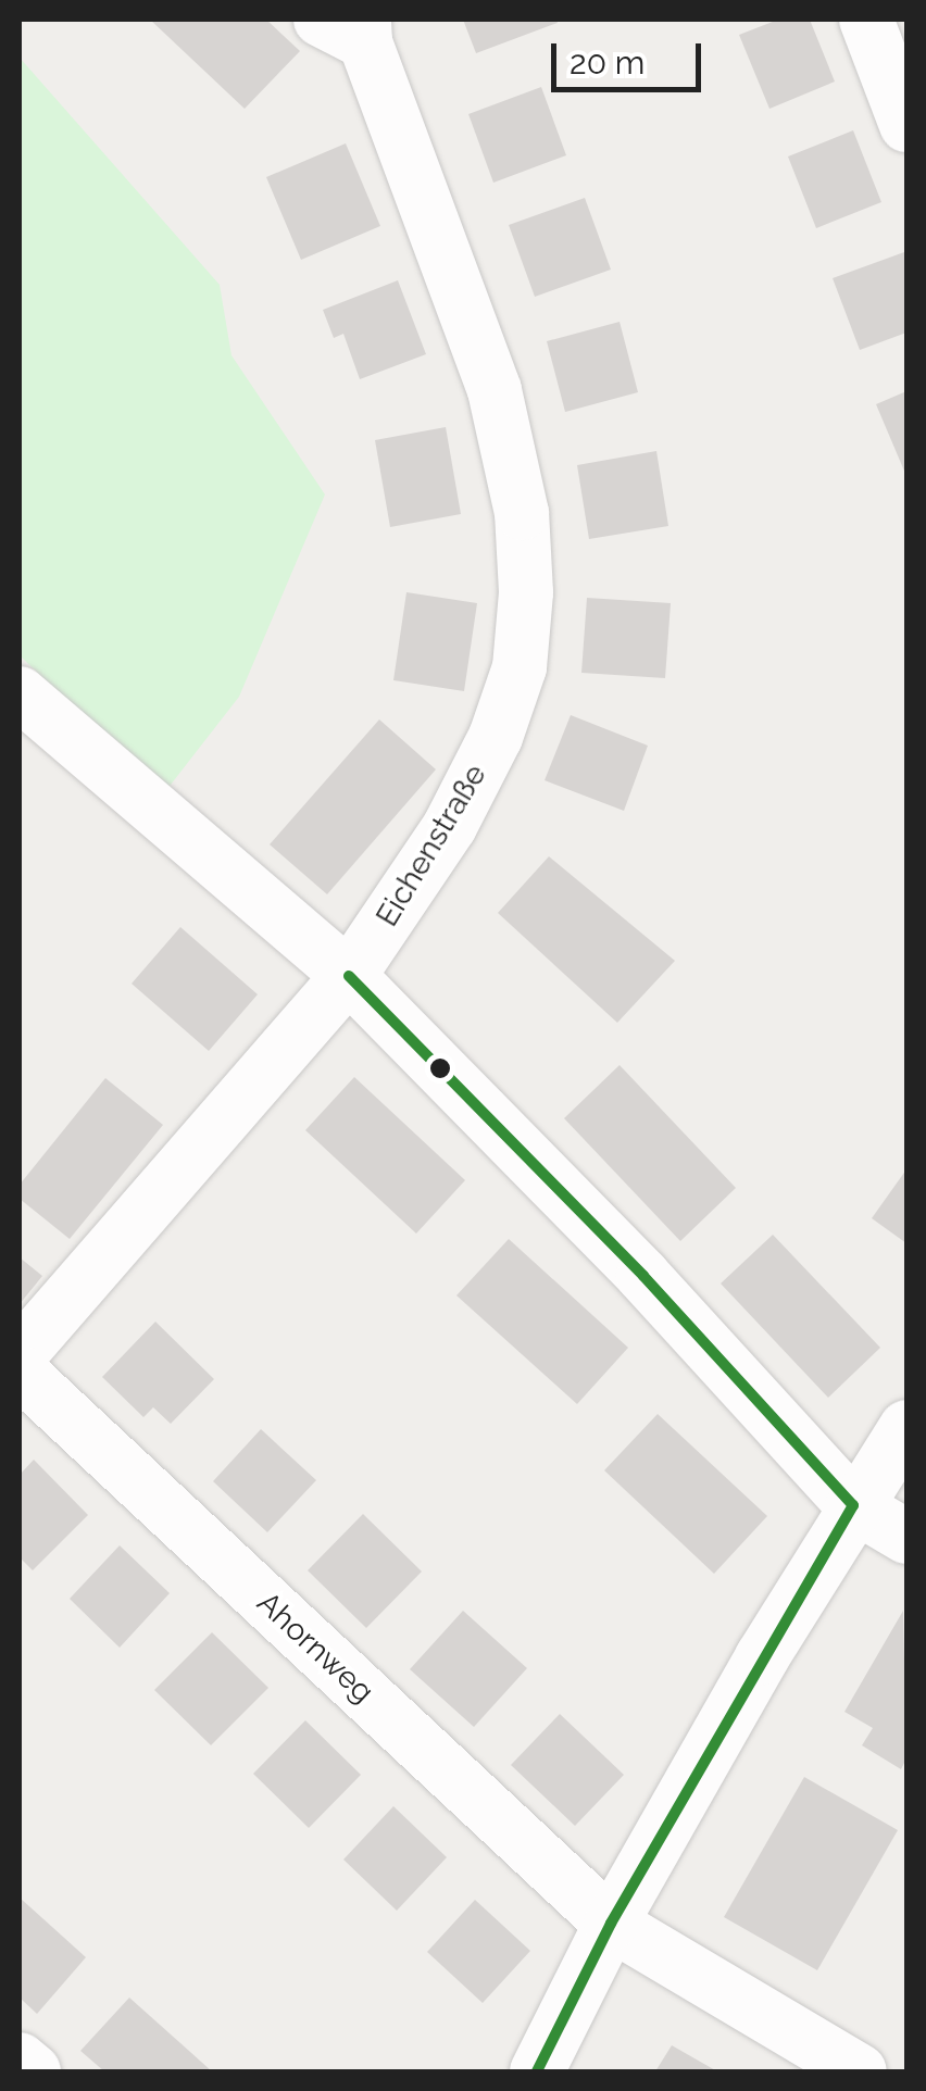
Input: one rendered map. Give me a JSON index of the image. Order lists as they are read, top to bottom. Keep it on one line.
{"streets":{"street":["Eichenstraße","Ahornweg"]},"scale_bar":"20 m"}
